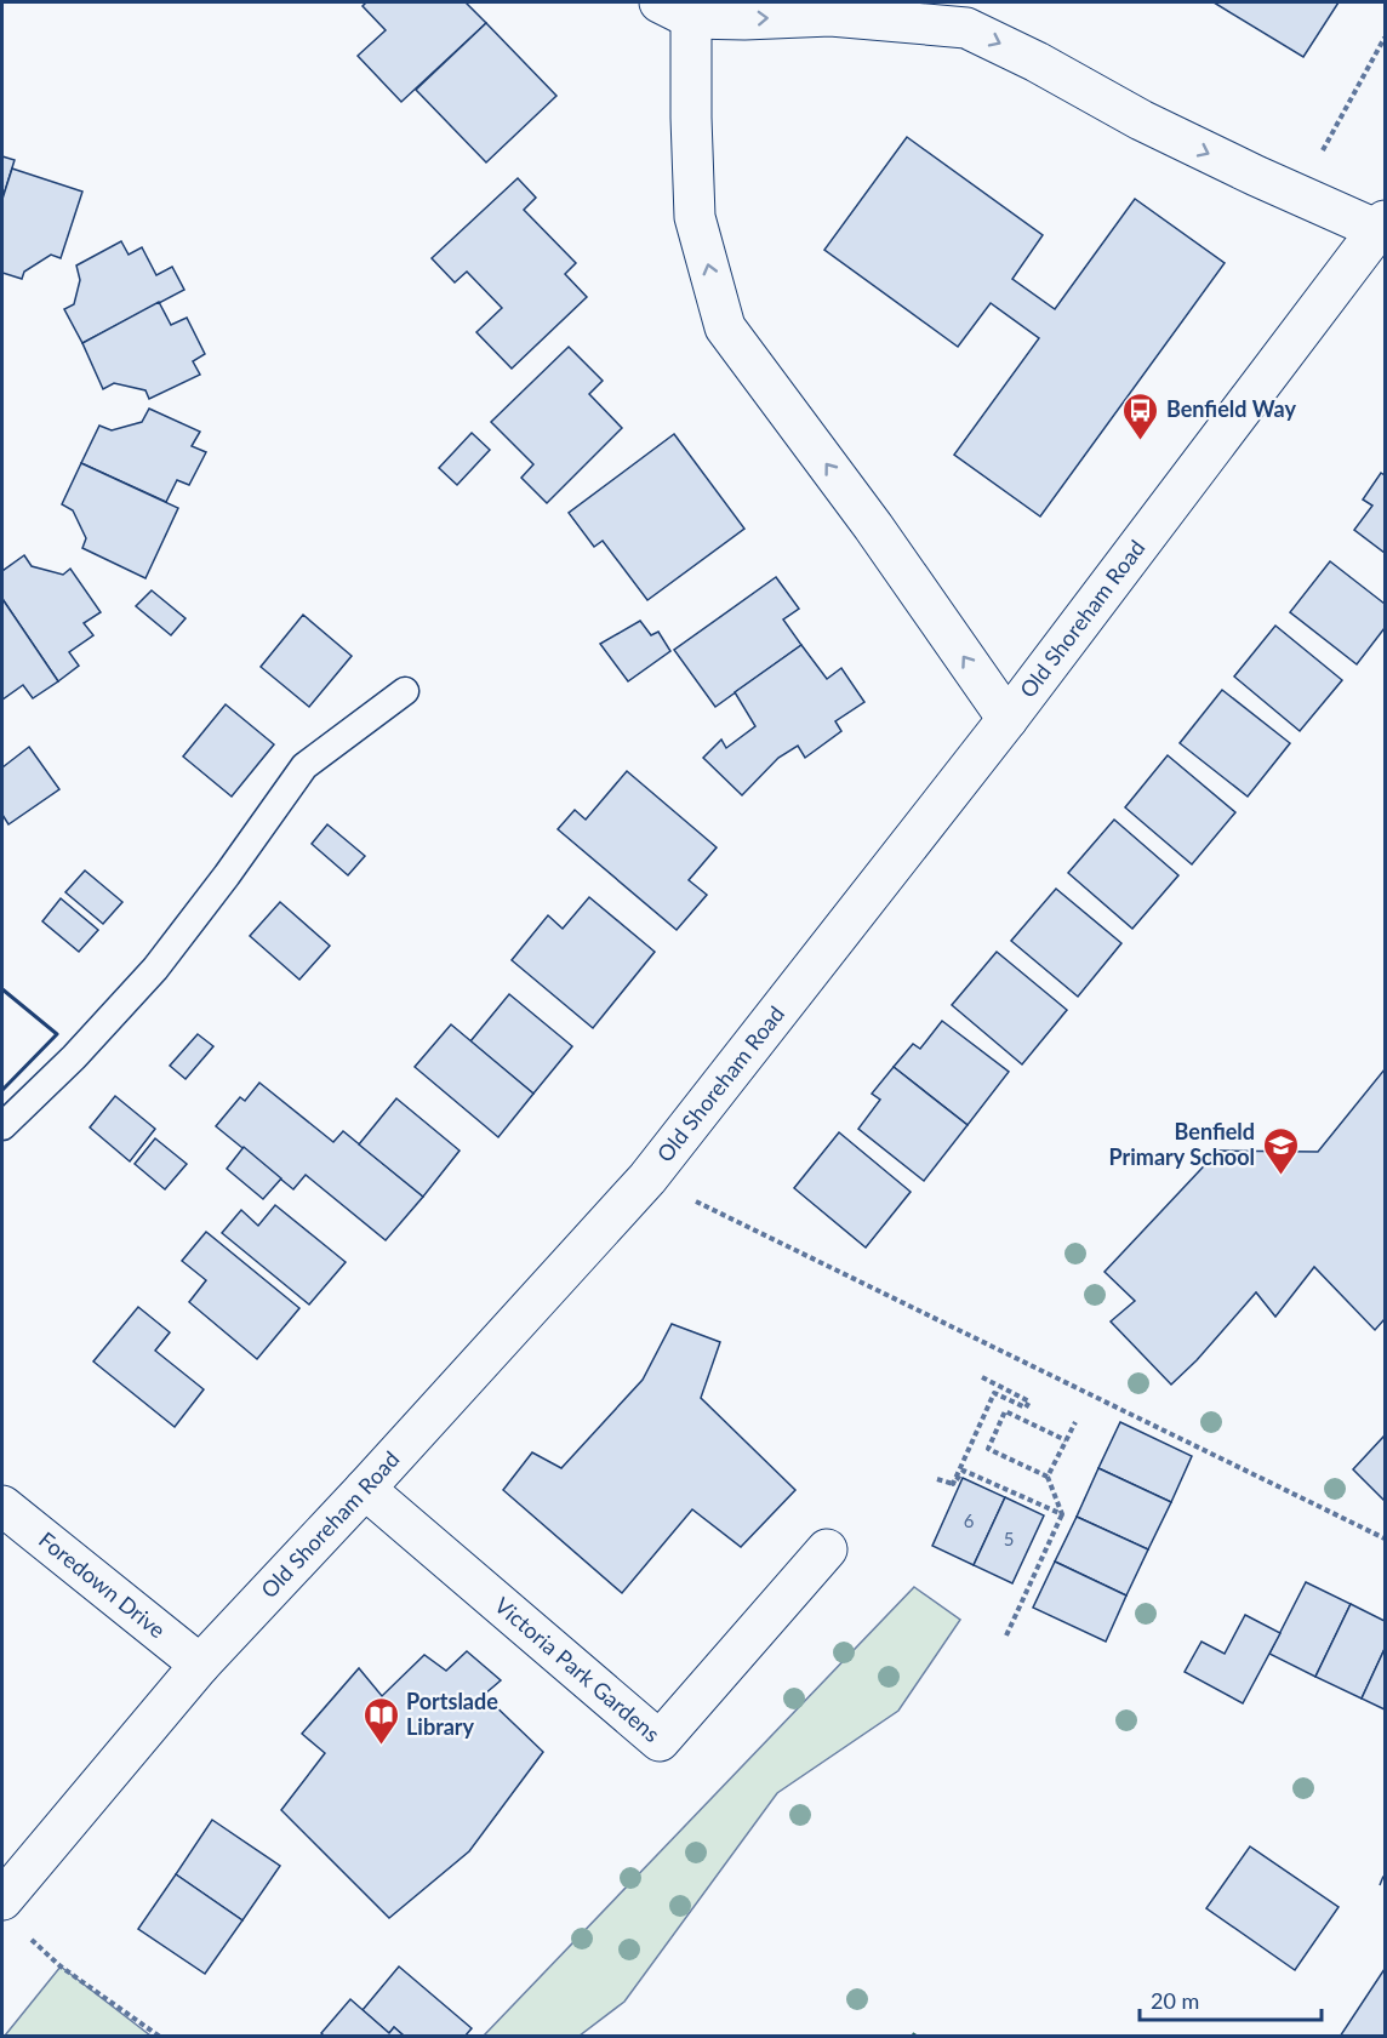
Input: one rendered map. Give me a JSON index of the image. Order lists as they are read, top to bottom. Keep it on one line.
{"streets":{"street":["Old Shoreham Road","Foredown Drive","Victoria Park Gardens"]},"crossings":[["Old Shoreham Road","Foredown Drive"],["Old Shoreham Road","Victoria Park Gardens"]],"places":{"bus stop":["Benfield Way"],"school or university":["Benfield Primary School"],"library":["Portslade Library"]},"house_numbers":["6","5"],"scale_bar":"20 m"}
